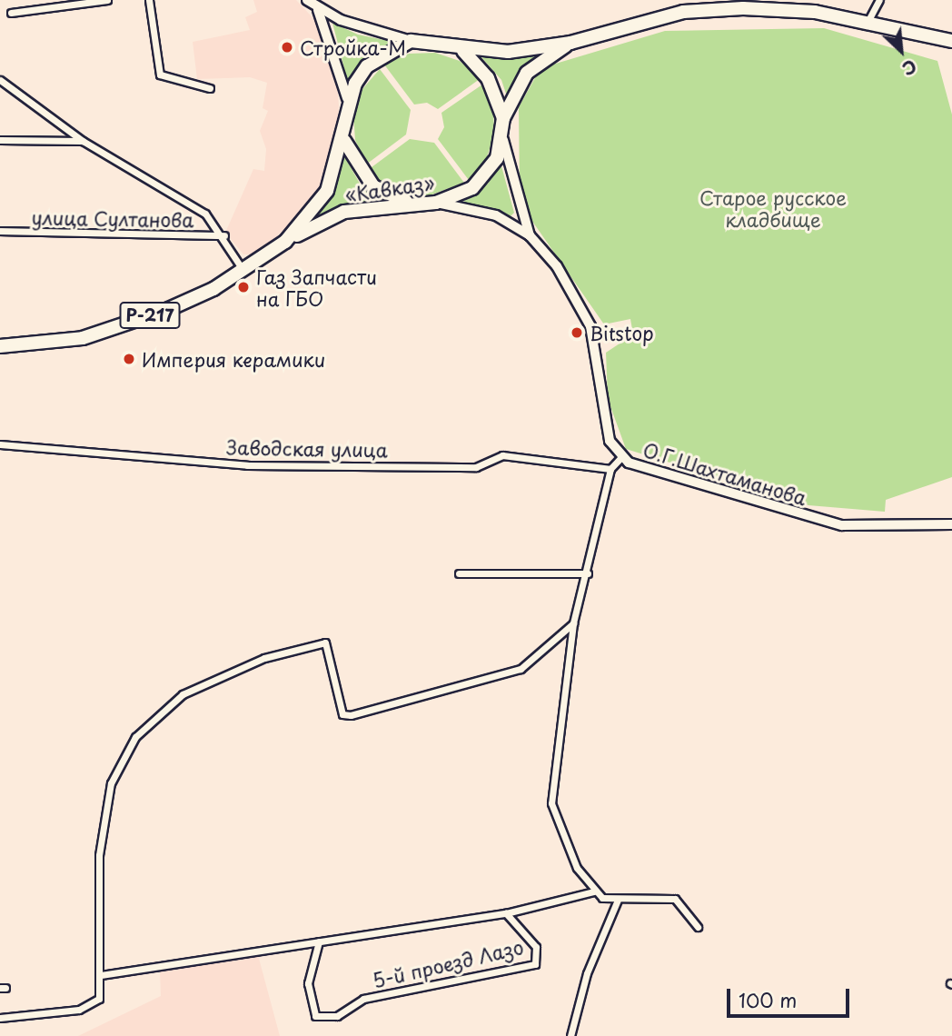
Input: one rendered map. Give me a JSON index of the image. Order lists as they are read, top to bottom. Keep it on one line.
{"streets":{"highway":["«Кавказ»","Р-217"],"main road":["О.Г.Шахтаманова"],"street":["улица Султанова","Заводская улица","5-й проезд Лазо"]},"crossings":[["«Кавказ»","Р-217"],["Р-217","О.Г.Шахтаманова"]],"parks":["Старое русское кладбище"],"places":["Стройка-М","Газ Запчасти на ГБО","Bitstop","Империя керамики"],"scale_bar":"100 m","north":"bottom right"}
